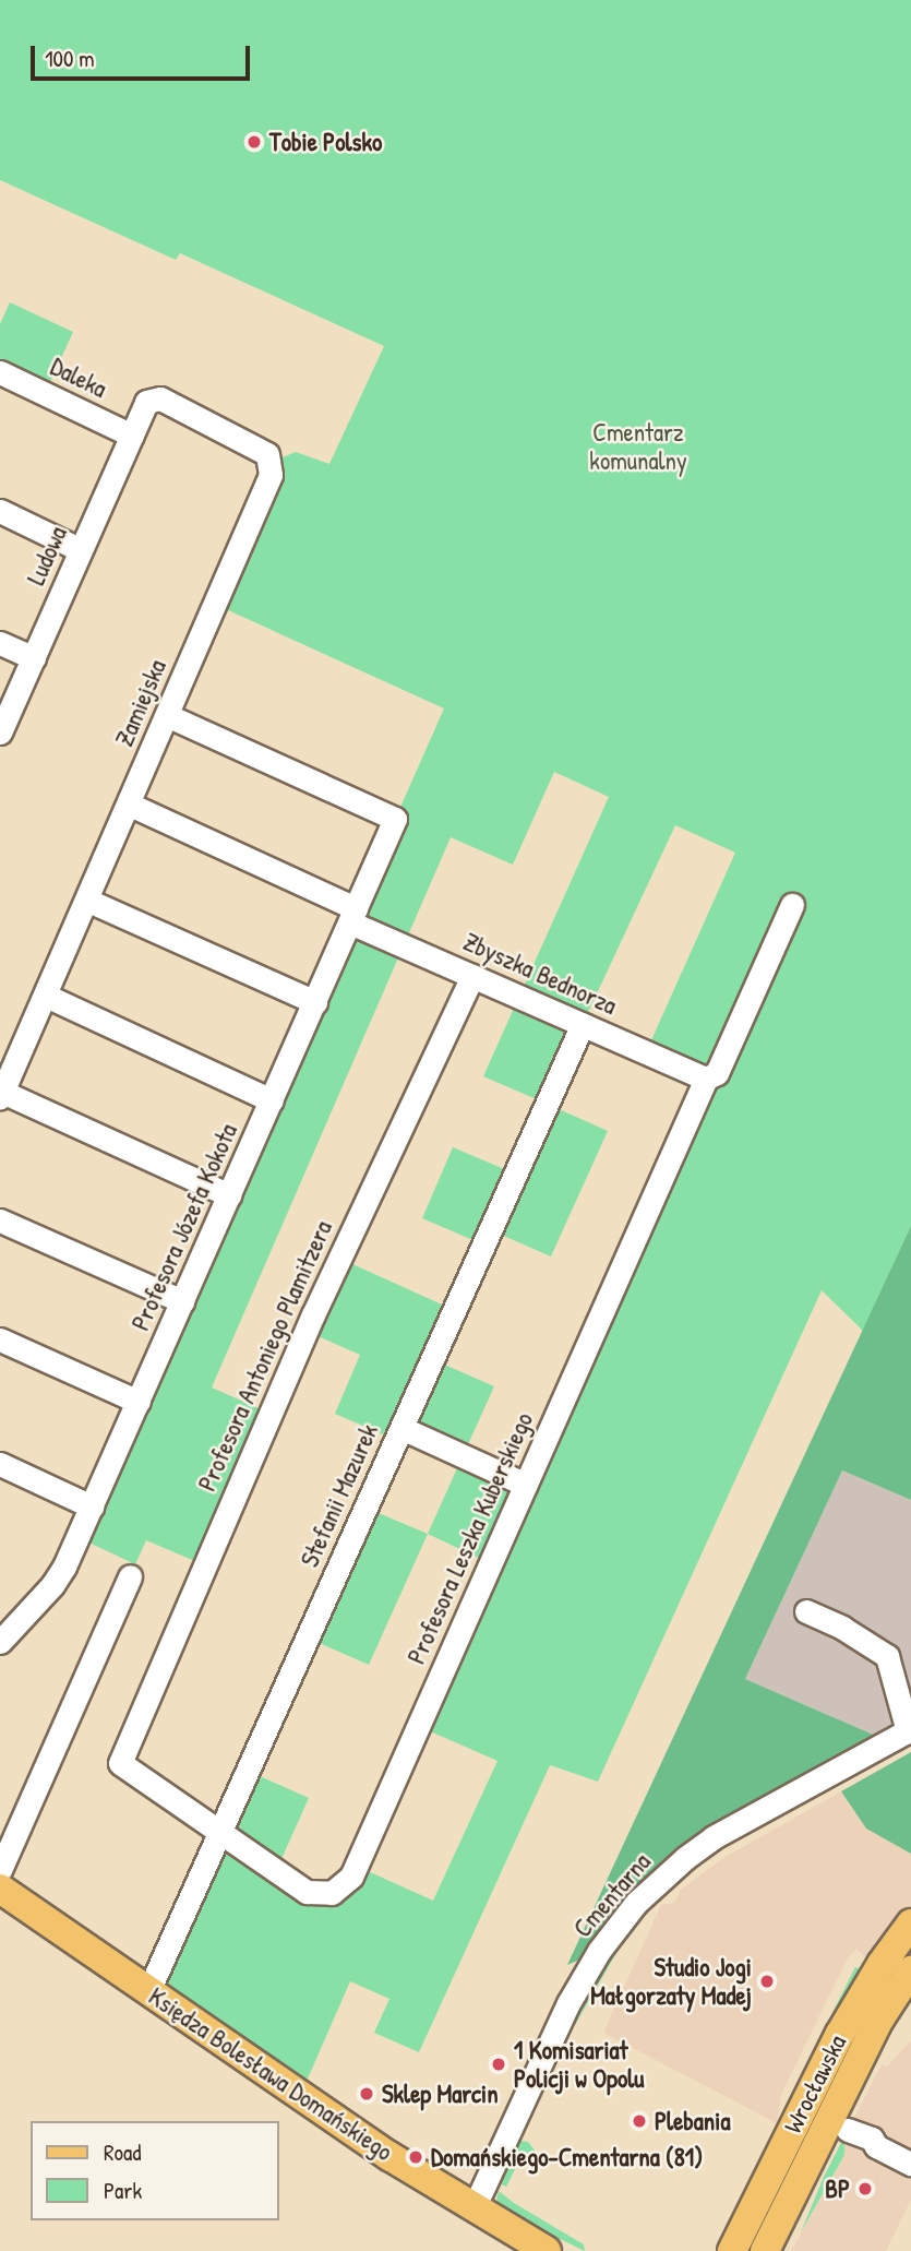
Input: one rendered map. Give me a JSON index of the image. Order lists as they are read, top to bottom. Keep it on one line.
{"streets":{"main road":["Księdza Bolesława Domańskiego","Wrocławska"],"street":["Daleka","Ludowa","Zamiejska","Zbyszka Bednorza","Profesora Józefa Kokota","Profesora Antoniego Plamitzera","Stefanii Mazurek","Profesora Leszka Kuberskiego","Cmentarna"]},"crossings":[["Daleka","Ludowa"],["Ludowa","Zamiejska"],["Zamiejska","Zbyszka Bednorza"],["Zamiejska","Profesora Józefa Kokota"],["Zbyszka Bednorza","Profesora Józefa Kokota"],["Zbyszka Bednorza","Profesora Antoniego Plamitzera"],["Zbyszka Bednorza","Stefanii Mazurek"],["Zbyszka Bednorza","Profesora Leszka Kuberskiego"],["Profesora Antoniego Plamitzera","Profesora Leszka Kuberskiego"],["Stefanii Mazurek","Profesora Leszka Kuberskiego"],["Stefanii Mazurek","Księdza Bolesława Domańskiego"],["Cmentarna","Księdza Bolesława Domańskiego"]],"parks":["Cmentarz komunalny"],"places":["Tobie Polsko","Studio Jogi Małgorzaty Madej","1 Komisariat Policji w Opolu","Sklep Marcin","Plebania","Domańskiego-Cmentarna (81)","BP"],"legend":["Road","Park"],"scale_bar":"100 m"}
